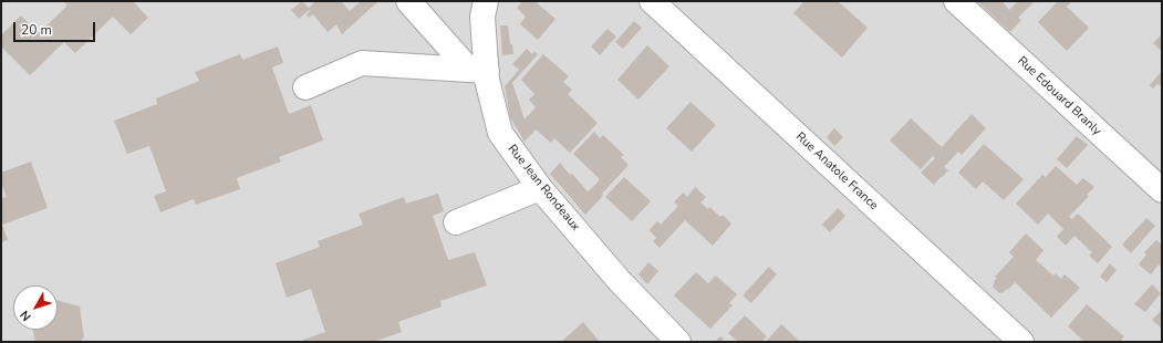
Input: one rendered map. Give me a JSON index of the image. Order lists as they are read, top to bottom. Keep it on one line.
{"streets":{"street":["Rue Edouard Branly","Rue Anatole France","Rue Jean Rondeaux"]},"scale_bar":"20 m","north":"bottom left"}
